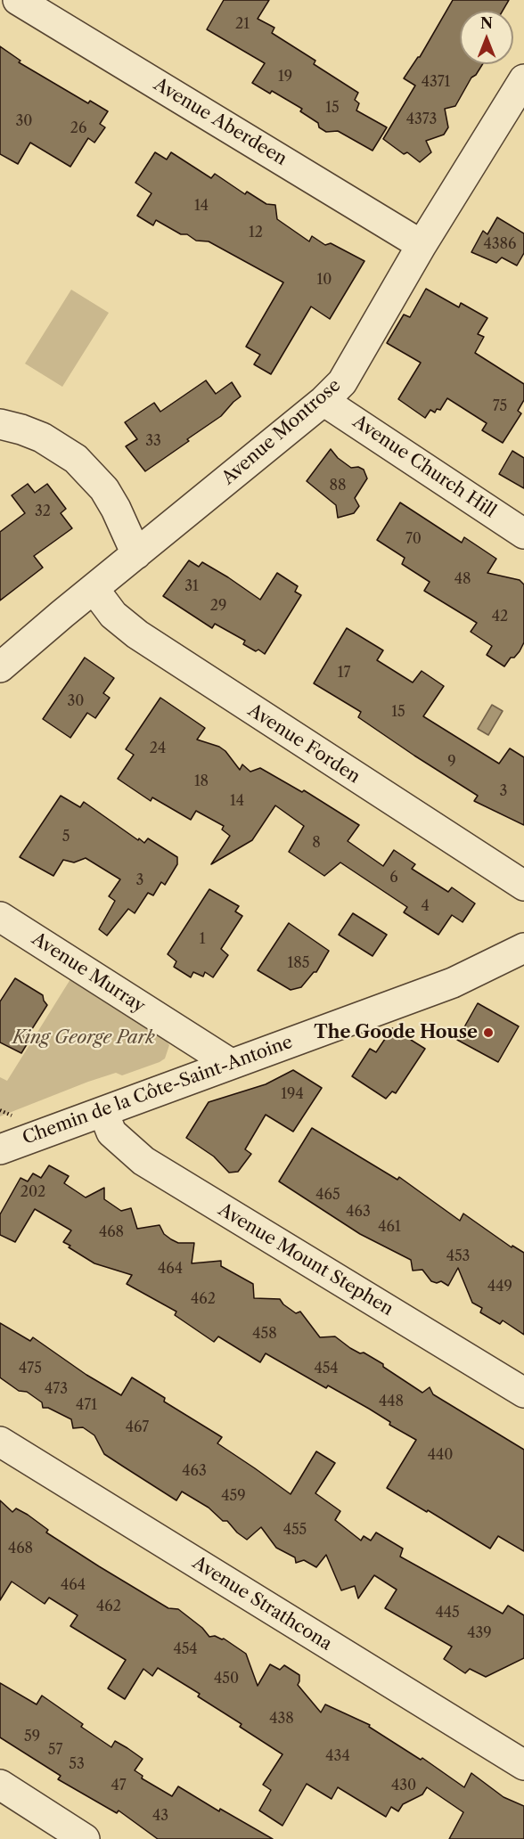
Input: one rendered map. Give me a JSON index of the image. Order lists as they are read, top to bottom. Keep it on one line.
{"streets":{"street":["Avenue Aberdeen","Avenue Montrose","Avenue Church Hill","Avenue Forden","Avenue Murray","Chemin de la Côte-Saint-Antoine","Avenue Mount Stephen","Avenue Strathcona"]},"crossings":[["Avenue Aberdeen","Avenue Montrose"],["Avenue Montrose","Avenue Church Hill"],["Avenue Montrose","Avenue Forden"],["Avenue Murray","Chemin de la Côte-Saint-Antoine"],["Chemin de la Côte-Saint-Antoine","Avenue Mount Stephen"]],"parks":["King George Park"],"places":["The Goode House"],"house_numbers":["21","19","4371","15","4373","30","26","14","12","4386","10","75","33","88","32","70","48","31","29","42","17","30","15","24","9","18","3","14","5","8","6","3","4","1","185","194","202","465","463","461","468","453","464","449","462","458","475","454","473","448","471","467","440","463","459","455","468","464","462","445","439","454","450","438","59","57","434","53","47","430","43"],"north":"top"}
